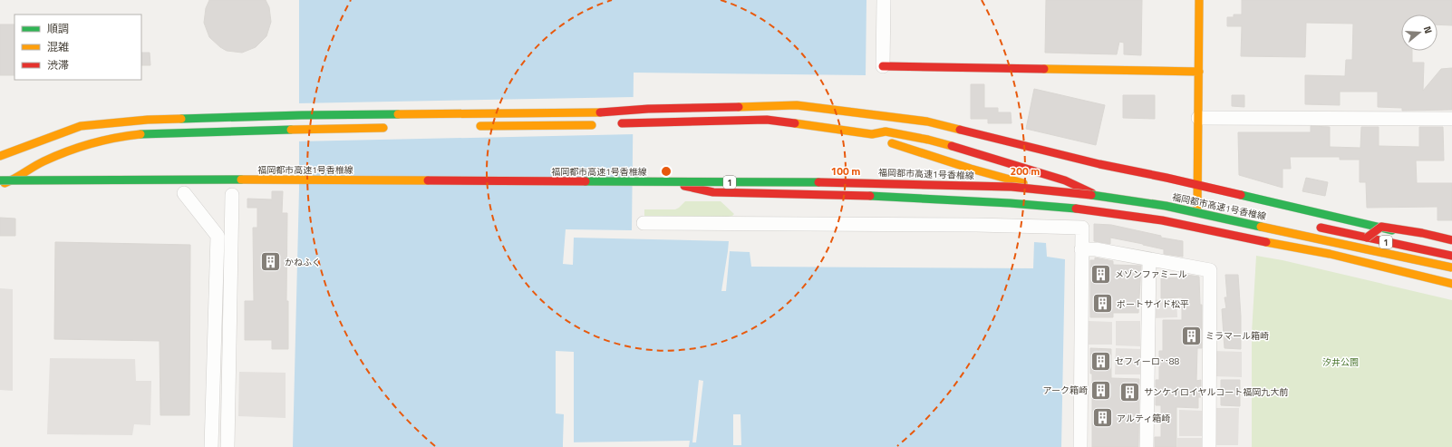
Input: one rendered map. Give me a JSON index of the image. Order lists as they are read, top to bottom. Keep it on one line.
{"streets":{"main road":["福岡都市高速1号香椎線","1"]},"parks":["汐井公園"],"places":{"building":["かねふく","メゾンファミール","ポートサイド松平","ミラマール箱崎","セフィーロ‥88","アーク箱崎","サンケイロイヤルコート福岡九大前","アルティ箱崎"]},"legend":["順調","混雑","渋滞"],"north":"right","rings":["100 m","200 m"]}
